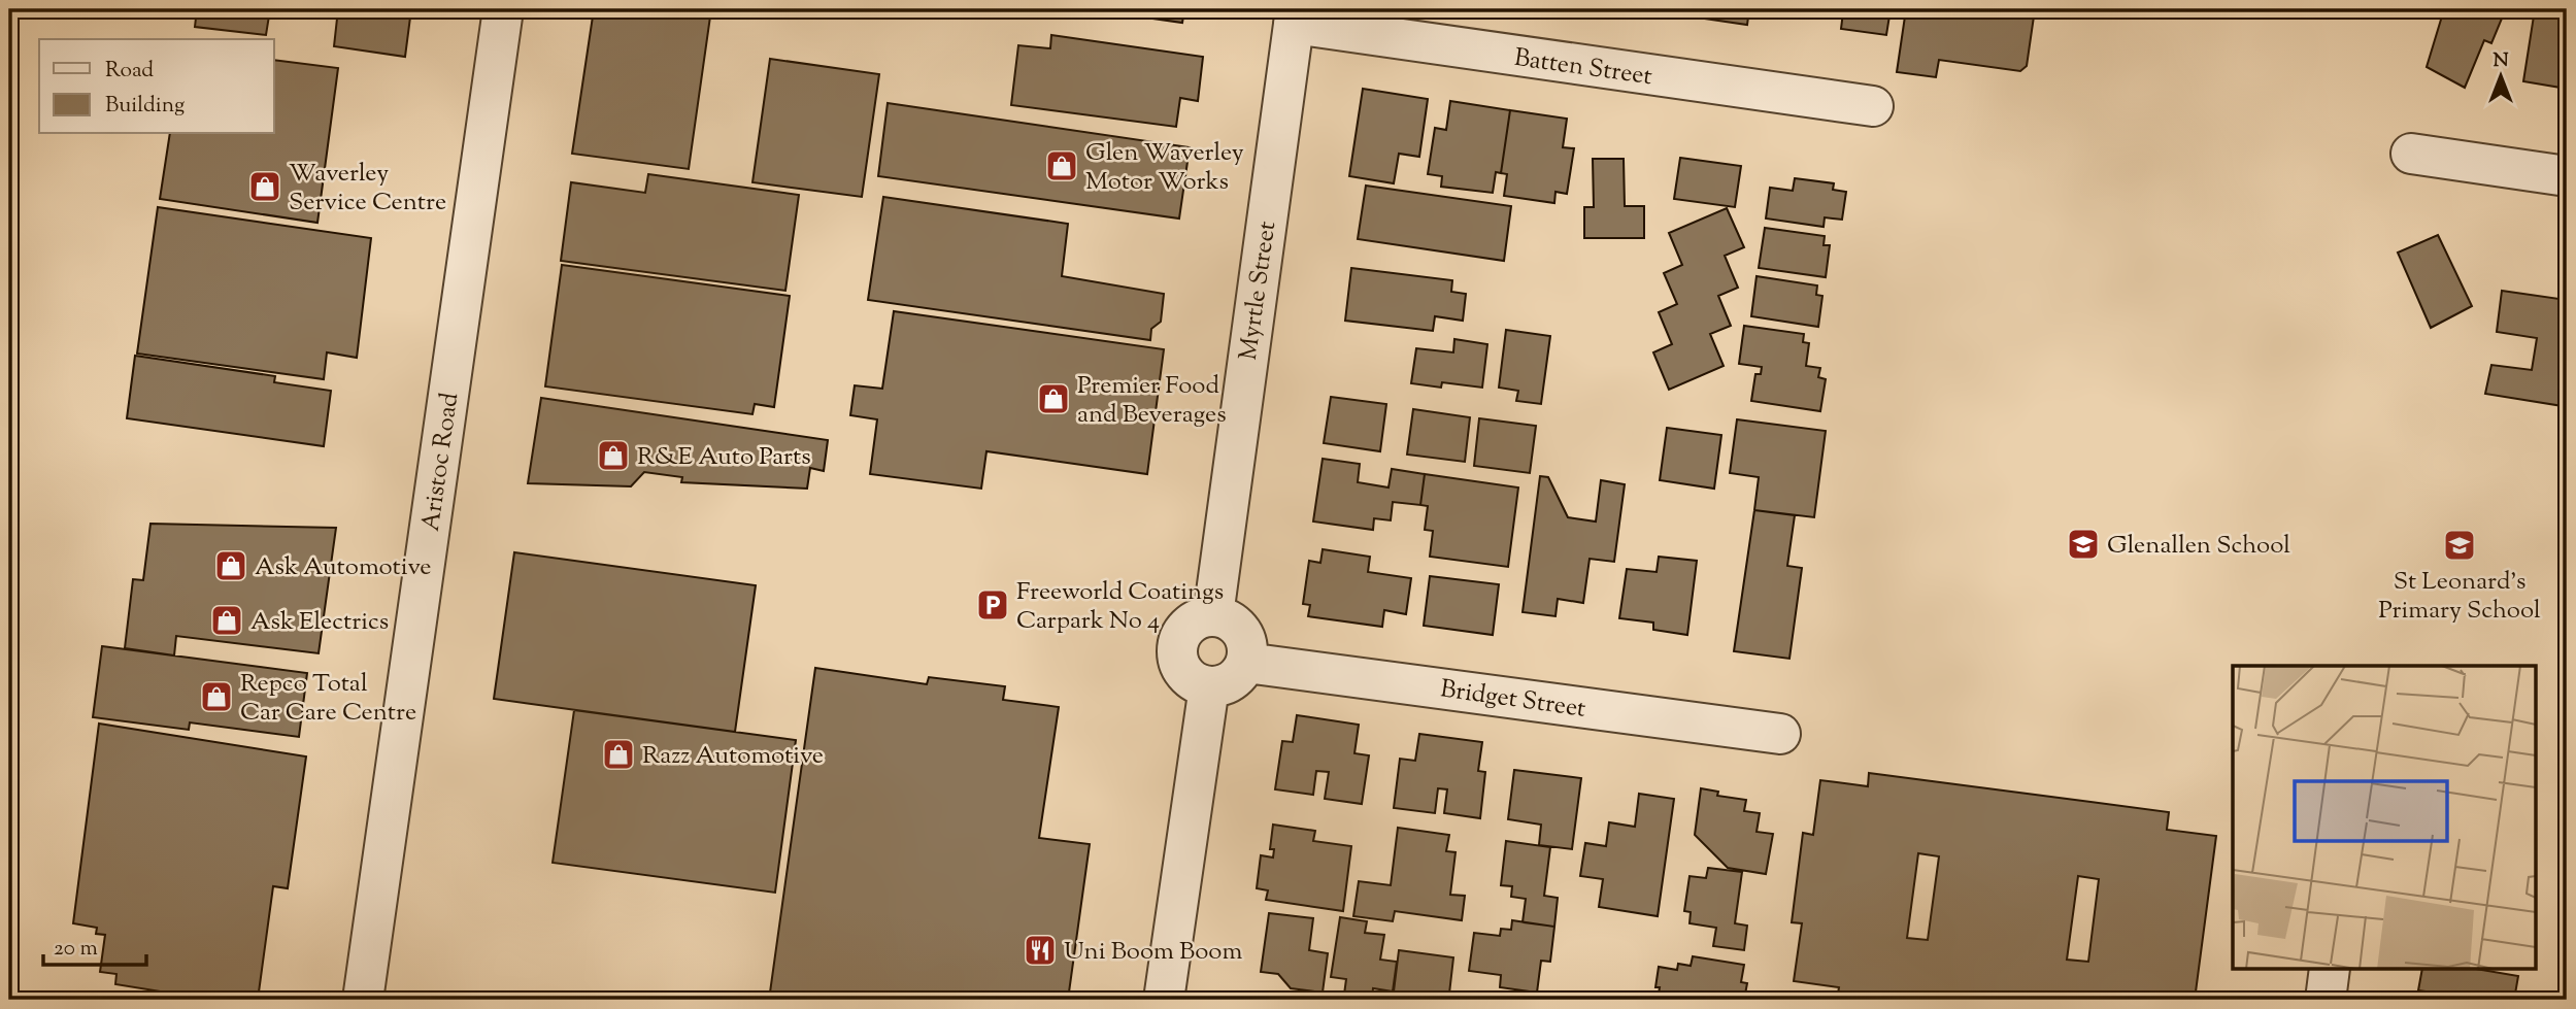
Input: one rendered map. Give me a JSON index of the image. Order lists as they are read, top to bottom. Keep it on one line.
{"streets":{"street":["Batten Street","Myrtle Street","Aristoc Road","Bridget Street"]},"crossings":[["Batten Street","Myrtle Street"],["Myrtle Street","Bridget Street"]],"places":{"shop":["Glen Waverley Motor Works","Waverley Service Centre","Premier Food and Beverages","R&E Auto Parts","Ask Automotive","Ask Electrics","Repco Total Car Care Centre","Razz Automotive"],"school or university":["Glenallen School","St Leonard's Primary School"],"parking":["Freeworld Coatings Carpark No 4"],"restaurant":["Uni Boom Boom"]},"legend":["Road","Building"],"scale_bar":"20 m","north":"top"}
